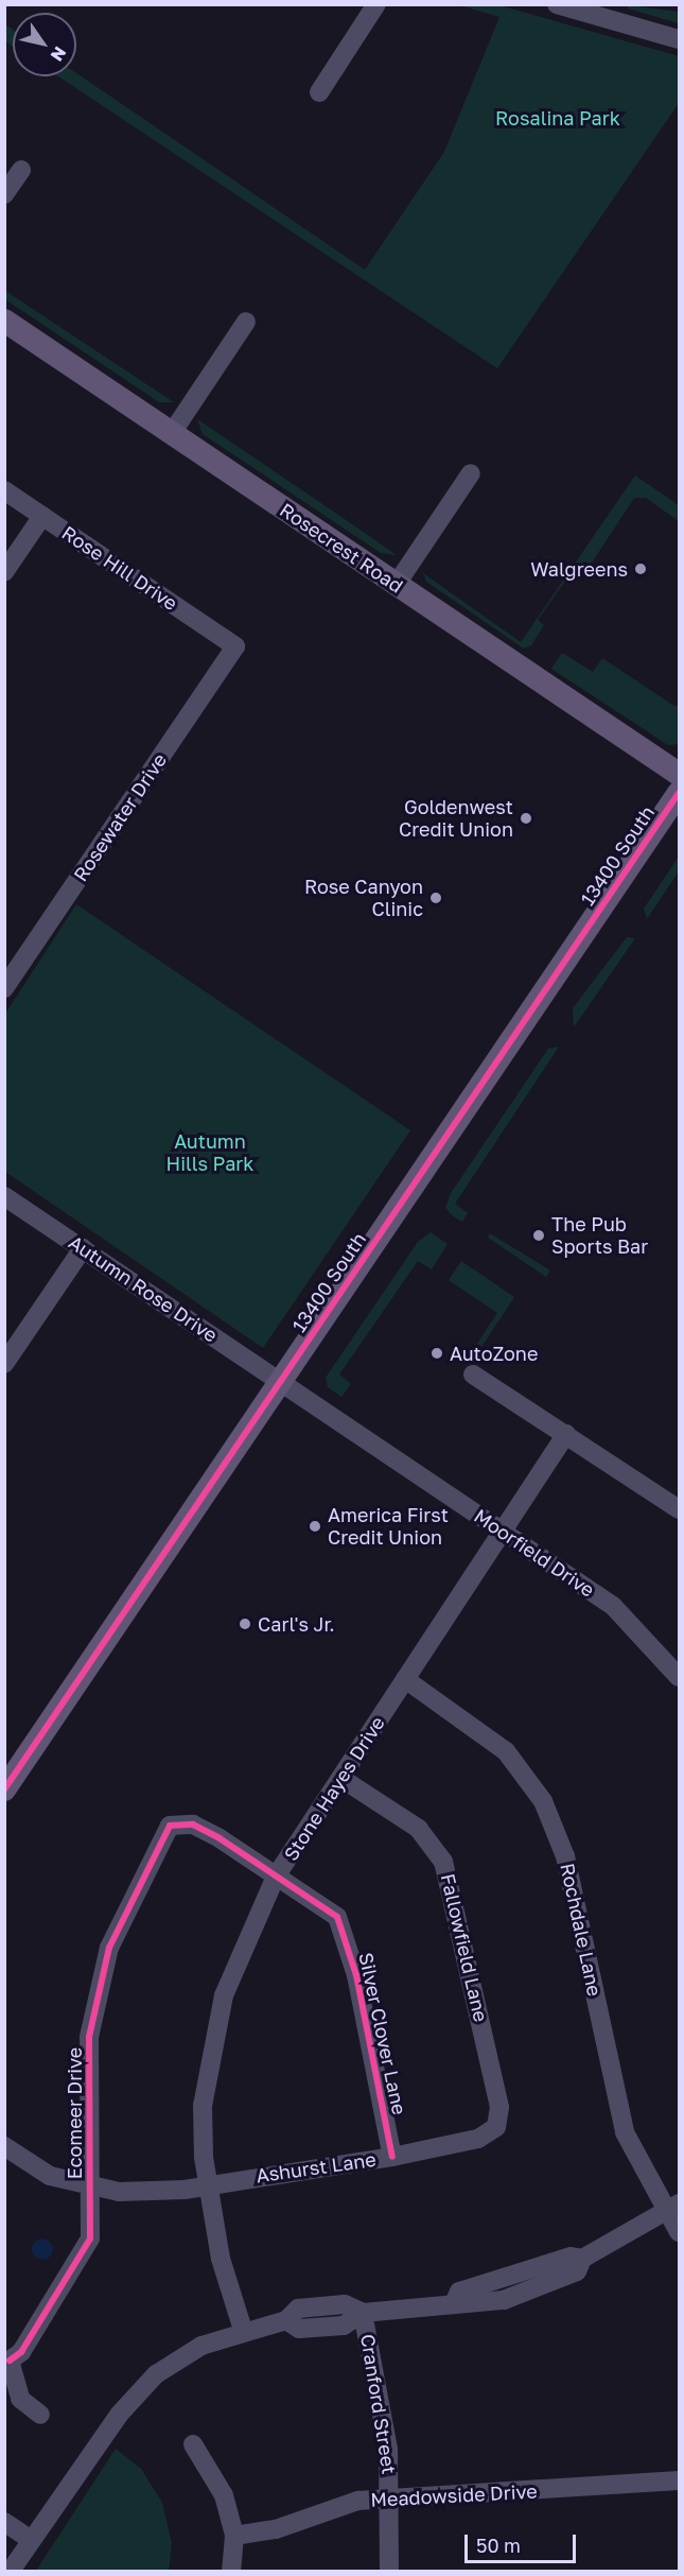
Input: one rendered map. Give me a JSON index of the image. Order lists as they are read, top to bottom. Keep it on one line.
{"streets":{"main road":["Rosecrest Road","13400 South"],"street":["Rose Hill Drive","Rosewater Drive","Autumn Rose Drive","Moorfield Drive","Stone Hayes Drive","Rochdale Lane","Fallowfield Lane","Silver Clover Lane","Ecomeer Drive","Ashurst Lane","Cranford Street","Meadowside Drive"]},"crossings":[["Rose Hill Drive","Rosewater Drive"],["13400 South","Autumn Rose Drive"],["13400 South","Moorfield Drive"],["Autumn Rose Drive","Moorfield Drive"],["Moorfield Drive","Stone Hayes Drive"],["Stone Hayes Drive","Rochdale Lane"],["Stone Hayes Drive","Fallowfield Lane"],["Stone Hayes Drive","Silver Clover Lane"],["Stone Hayes Drive","Ecomeer Drive"],["Stone Hayes Drive","Ashurst Lane"],["Fallowfield Lane","Ashurst Lane"],["Silver Clover Lane","Ecomeer Drive"],["Silver Clover Lane","Ashurst Lane"],["Ecomeer Drive","Ashurst Lane"],["Cranford Street","Meadowside Drive"]],"parks":["Rosalina Park","Autumn Hills Park"],"places":["Walgreens","Goldenwest Credit Union","Rose Canyon Clinic","The Pub Sports Bar","AutoZone","America First Credit Union","Carl's Jr."],"scale_bar":"50 m","north":"bottom right"}
